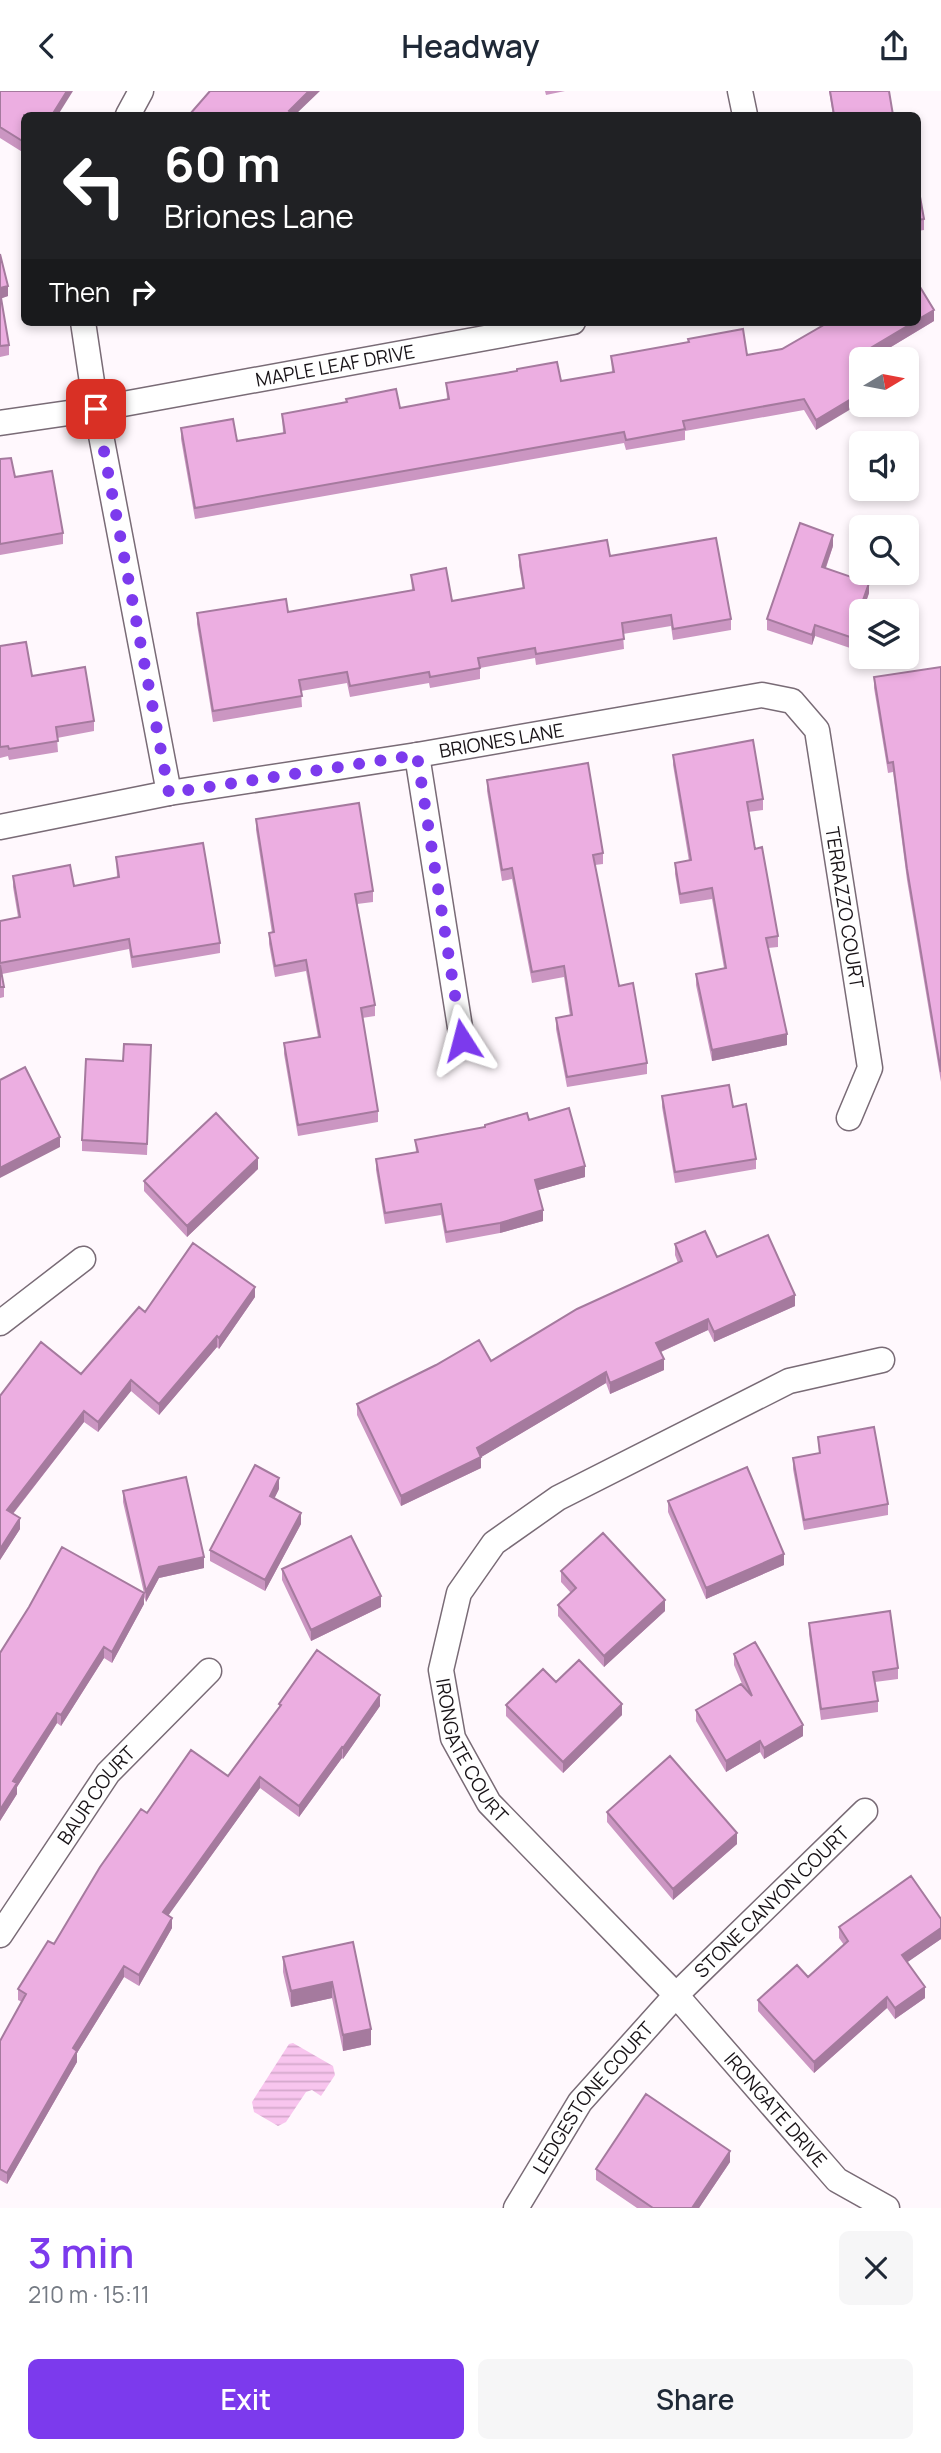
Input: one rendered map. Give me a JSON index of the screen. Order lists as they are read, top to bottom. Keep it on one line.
{"streets":{"street":["MAPLE LEAF DRIVE","BRIONES LANE","TERRAZZO COURT","IRONGATE COURT","BAUR COURT","STONE CANYON COURT","LEDGESTONE COURT","IRONGATE DRIVE"]},"crossings":[["BRIONES LANE","TERRAZZO COURT"],["IRONGATE COURT","STONE CANYON COURT"],["IRONGATE COURT","LEDGESTONE COURT"],["IRONGATE COURT","IRONGATE DRIVE"],["STONE CANYON COURT","LEDGESTONE COURT"],["STONE CANYON COURT","IRONGATE DRIVE"],["LEDGESTONE COURT","IRONGATE DRIVE"]],"north":"right","page":{"header":"Headway","turn":["60 m","Briones Lane"],"then":"Then","heading":["3 min","210 m · 15:11"],"buttons":["Exit","Share"]}}
